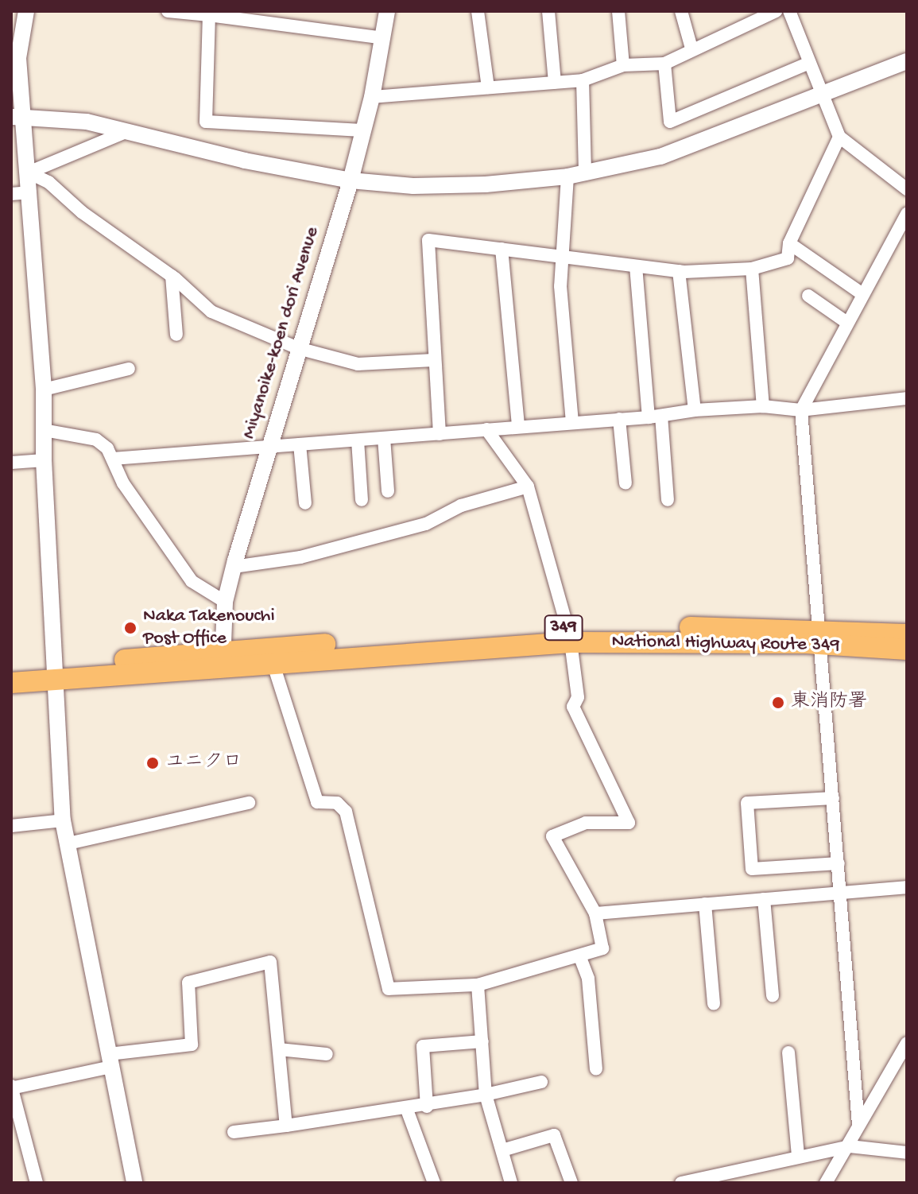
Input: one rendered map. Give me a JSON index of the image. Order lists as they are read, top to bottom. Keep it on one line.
{"streets":{"highway":["349","National Highway Route 349"],"street":["Miyanoike-koen dori Avenue"]},"crossings":[["Miyanoike-koen dori Avenue","National Highway Route 349"]],"places":["Naka Takenouchi Post Office","東消防署","ユニクロ"]}
